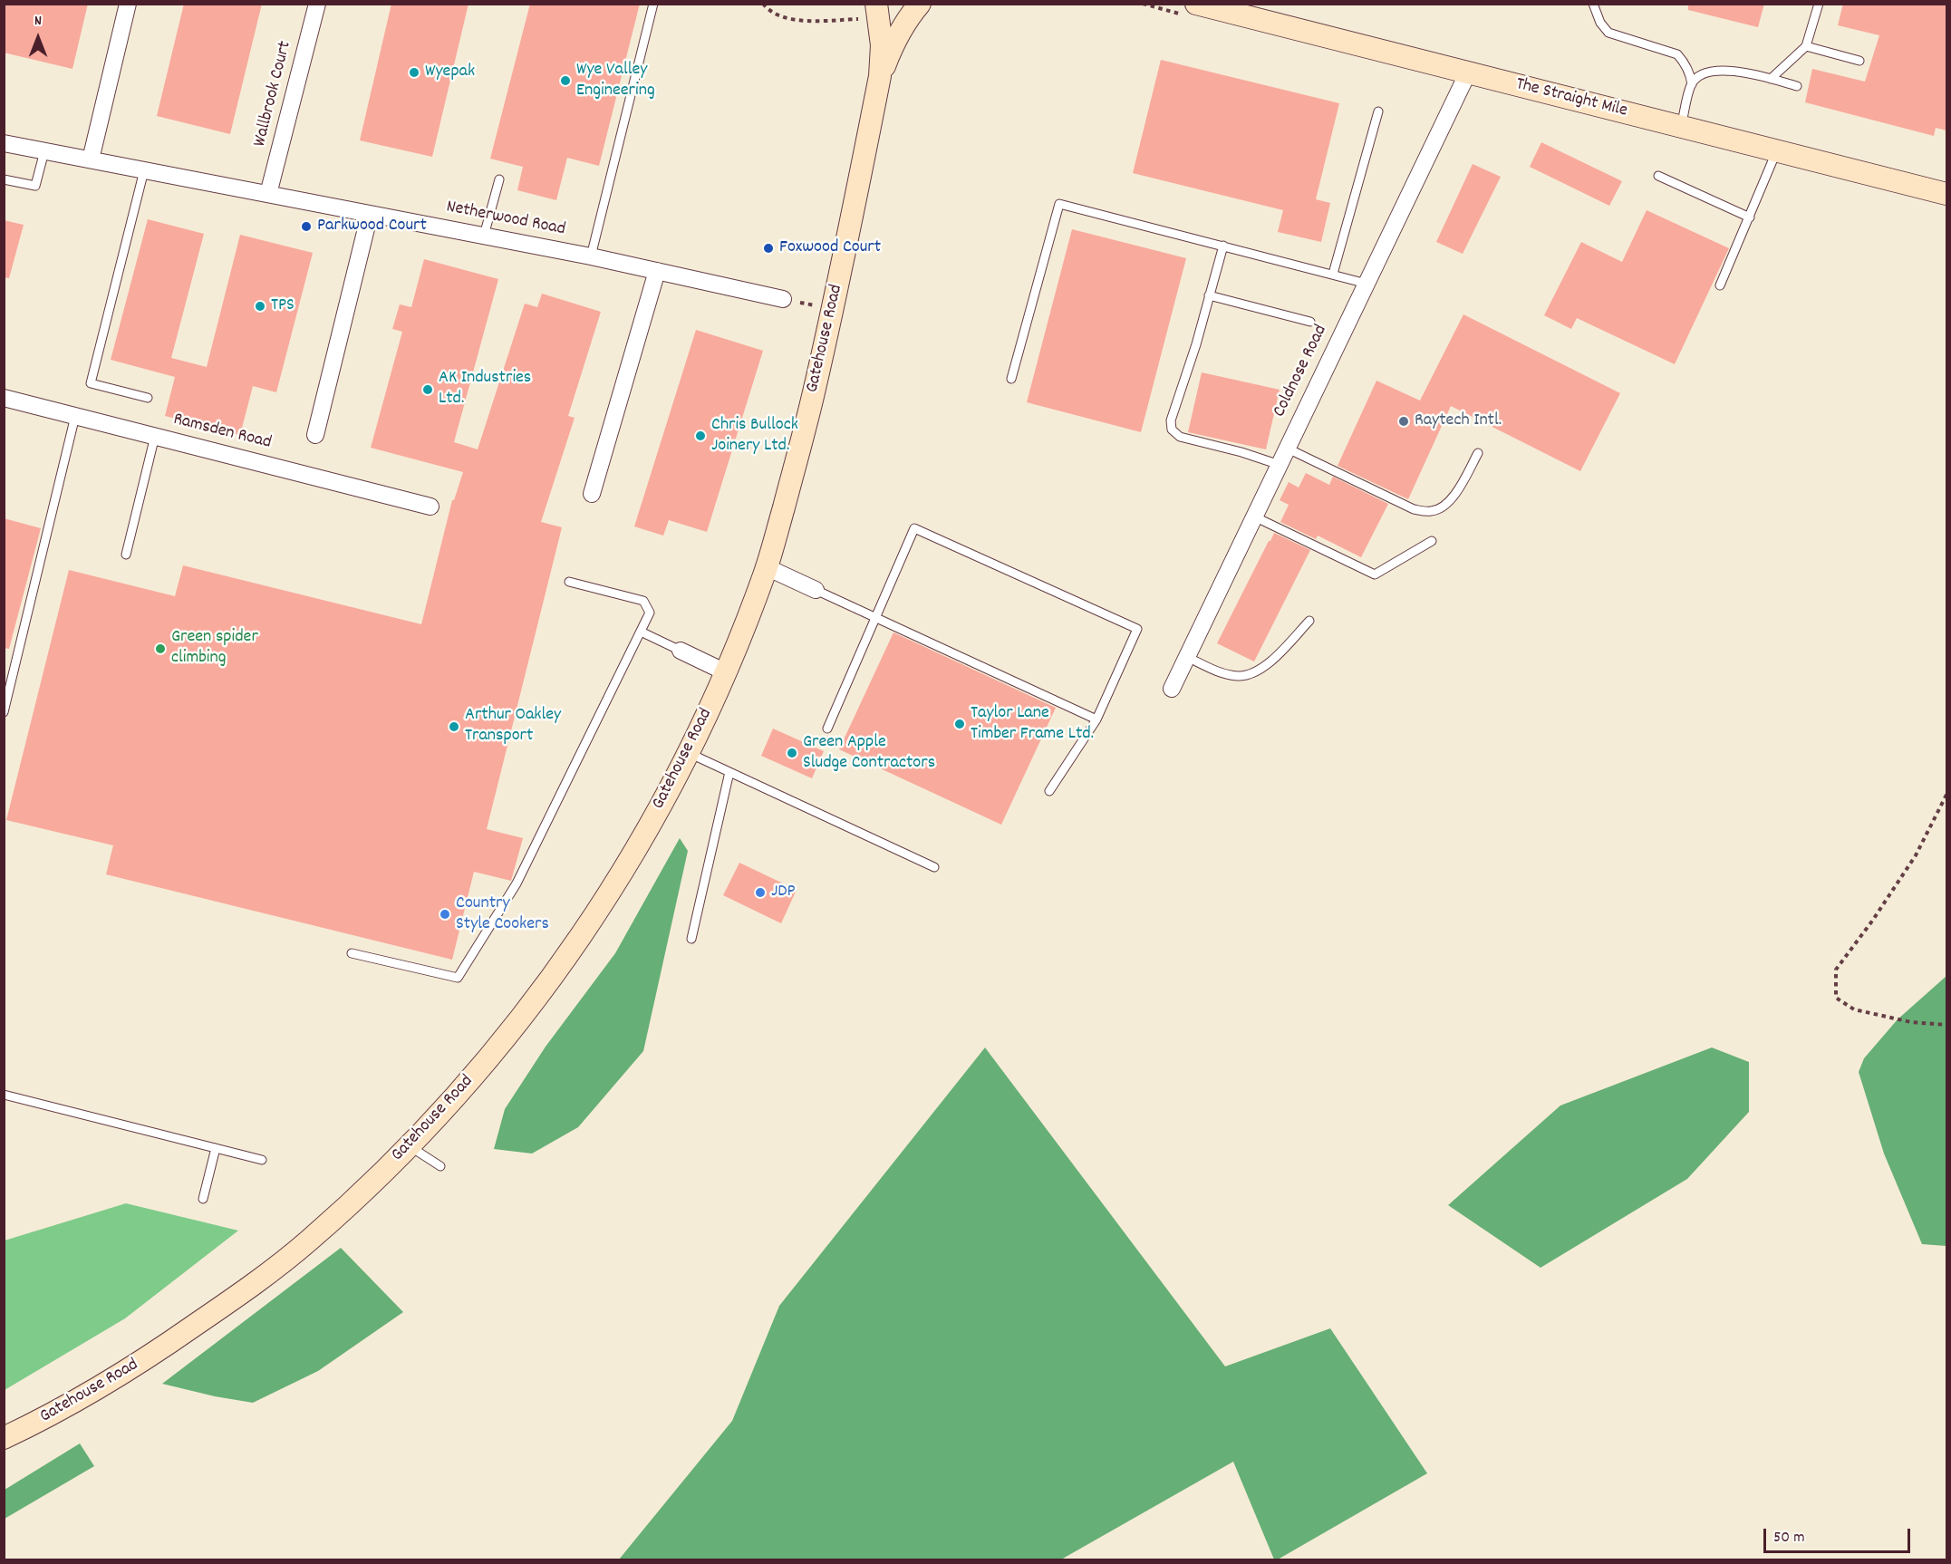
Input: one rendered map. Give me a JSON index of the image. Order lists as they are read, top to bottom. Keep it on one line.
{"streets":{"main road":["The Straight Mile","Gatehouse Road"],"street":["Wallbrook Court","Netherwood Road","Coldnose Road","Ramsden Road"]},"crossings":[["Wallbrook Court","Netherwood Road"],["The Straight Mile","Coldnose Road"]],"places":["Wyepak","Wye Valley Engineering","Parkwood Court","Foxwood Court","TPS","AK Industries Ltd.","Raytech Intl.","Chris Bullock Joinery Ltd.","Green spider climbing","Taylor Lane Timber Frame Ltd.","Arthur Oakley Transport","Green Apple Sludge Contractors","JDP","Country Style Cookers"],"scale_bar":"50 m","north":"top"}
